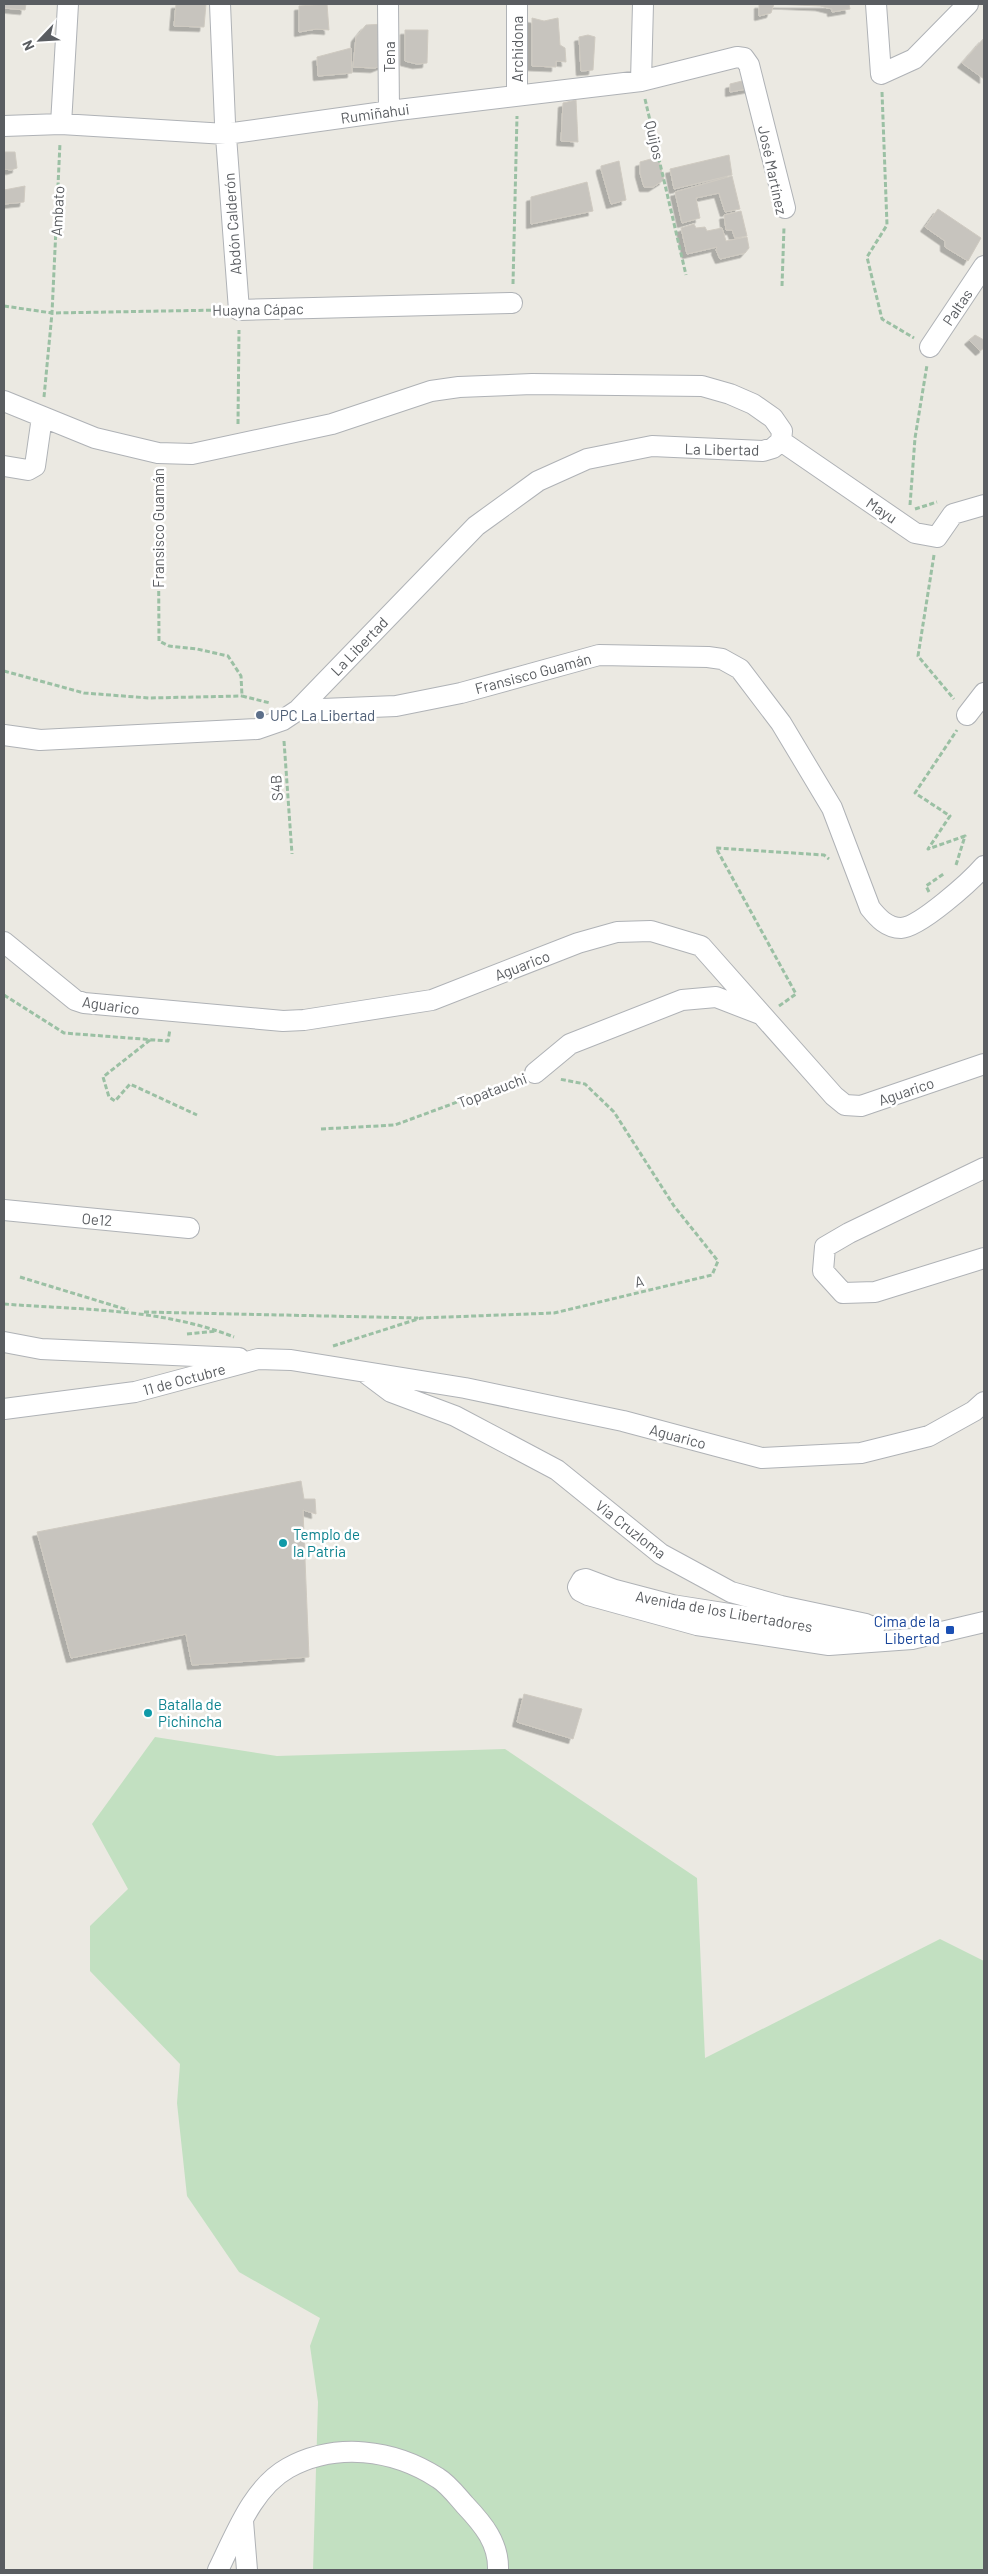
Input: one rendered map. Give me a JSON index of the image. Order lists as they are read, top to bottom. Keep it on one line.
{"streets":{"street":["Archidona","Tena","Rumiñahui","José Martínez","Abdón Calderón","Paltas","Huayna Cápac","La Libertad","Mayu","Fransisco Guamán","Aguarico","Topatauchi","Oe12","11 de Octubre","Via Cruzloma","Avenida de los Libertadores"],"path":["Quijos","Ambato","S4B","A"]},"crossings":[["Archidona","Rumiñahui"],["Tena","Rumiñahui"],["Rumiñahui","Quijos"],["Rumiñahui","José Martínez"],["Rumiñahui","Ambato"],["Rumiñahui","Abdón Calderón"],["Ambato","Huayna Cápac"],["Ambato","La Libertad"],["Abdón Calderón","Huayna Cápac"],["La Libertad","Mayu"],["La Libertad","Fransisco Guamán"],["La Libertad","S4B"],["Fransisco Guamán","S4B"],["Aguarico","Topatauchi"],["Aguarico","11 de Octubre"],["Aguarico","Via Cruzloma"],["Topatauchi","A"],["11 de Octubre","Via Cruzloma"],["Via Cruzloma","Avenida de los Libertadores"]],"places":{"other":["UPC La Libertad","Templo de la Patria","Batalla de Pichincha"],"transit":["Cima de la Libertad"]},"north":"bottom left"}
